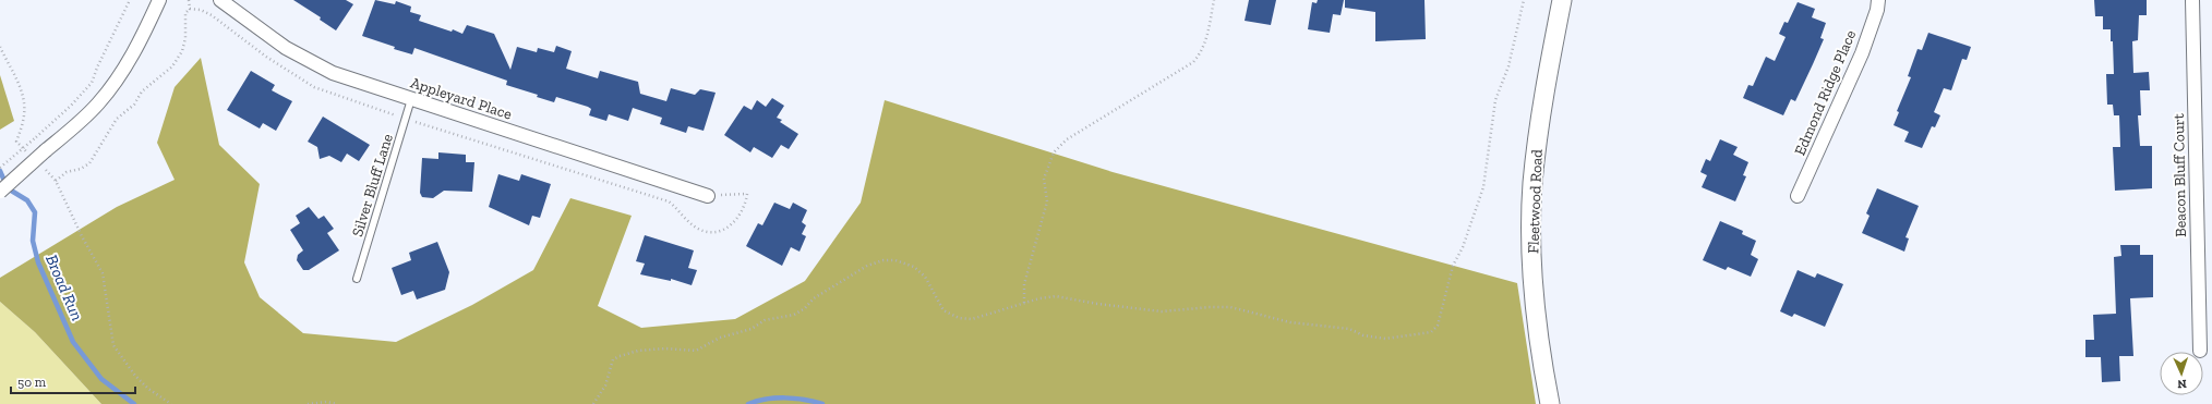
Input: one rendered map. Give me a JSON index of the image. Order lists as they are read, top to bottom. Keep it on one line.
{"streets":{"main road":["Fleetwood Road"],"street":["Edmond Ridge Place","Appleyard Place","Beacon Bluff Court"],"lane":["Silver Bluff Lane"]},"crossings":[["Appleyard Place","Silver Bluff Lane"]],"water":["Broad Run"],"scale_bar":"50 m","north":"bottom"}
